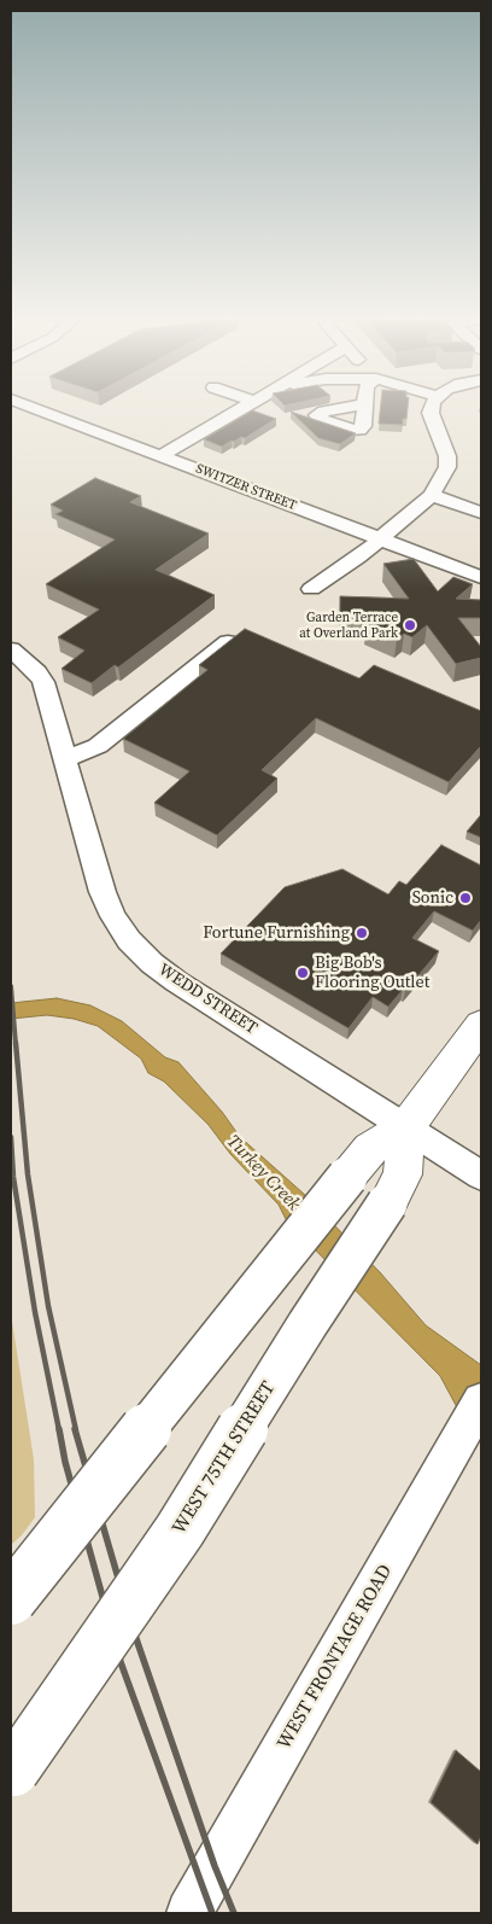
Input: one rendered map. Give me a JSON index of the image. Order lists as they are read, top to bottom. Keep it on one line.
{"streets":{"main road":["WEST 75TH STREET"],"street":["SWITZER STREET","WEDD STREET","WEST FRONTAGE ROAD"]},"crossings":[["WEDD STREET","WEST 75TH STREET"]],"water":["Turkey Creek"],"places":["Garden Terrace at Overland Park","Sonic","Fortune Furnishing","Big Bob's Flooring Outlet"]}
